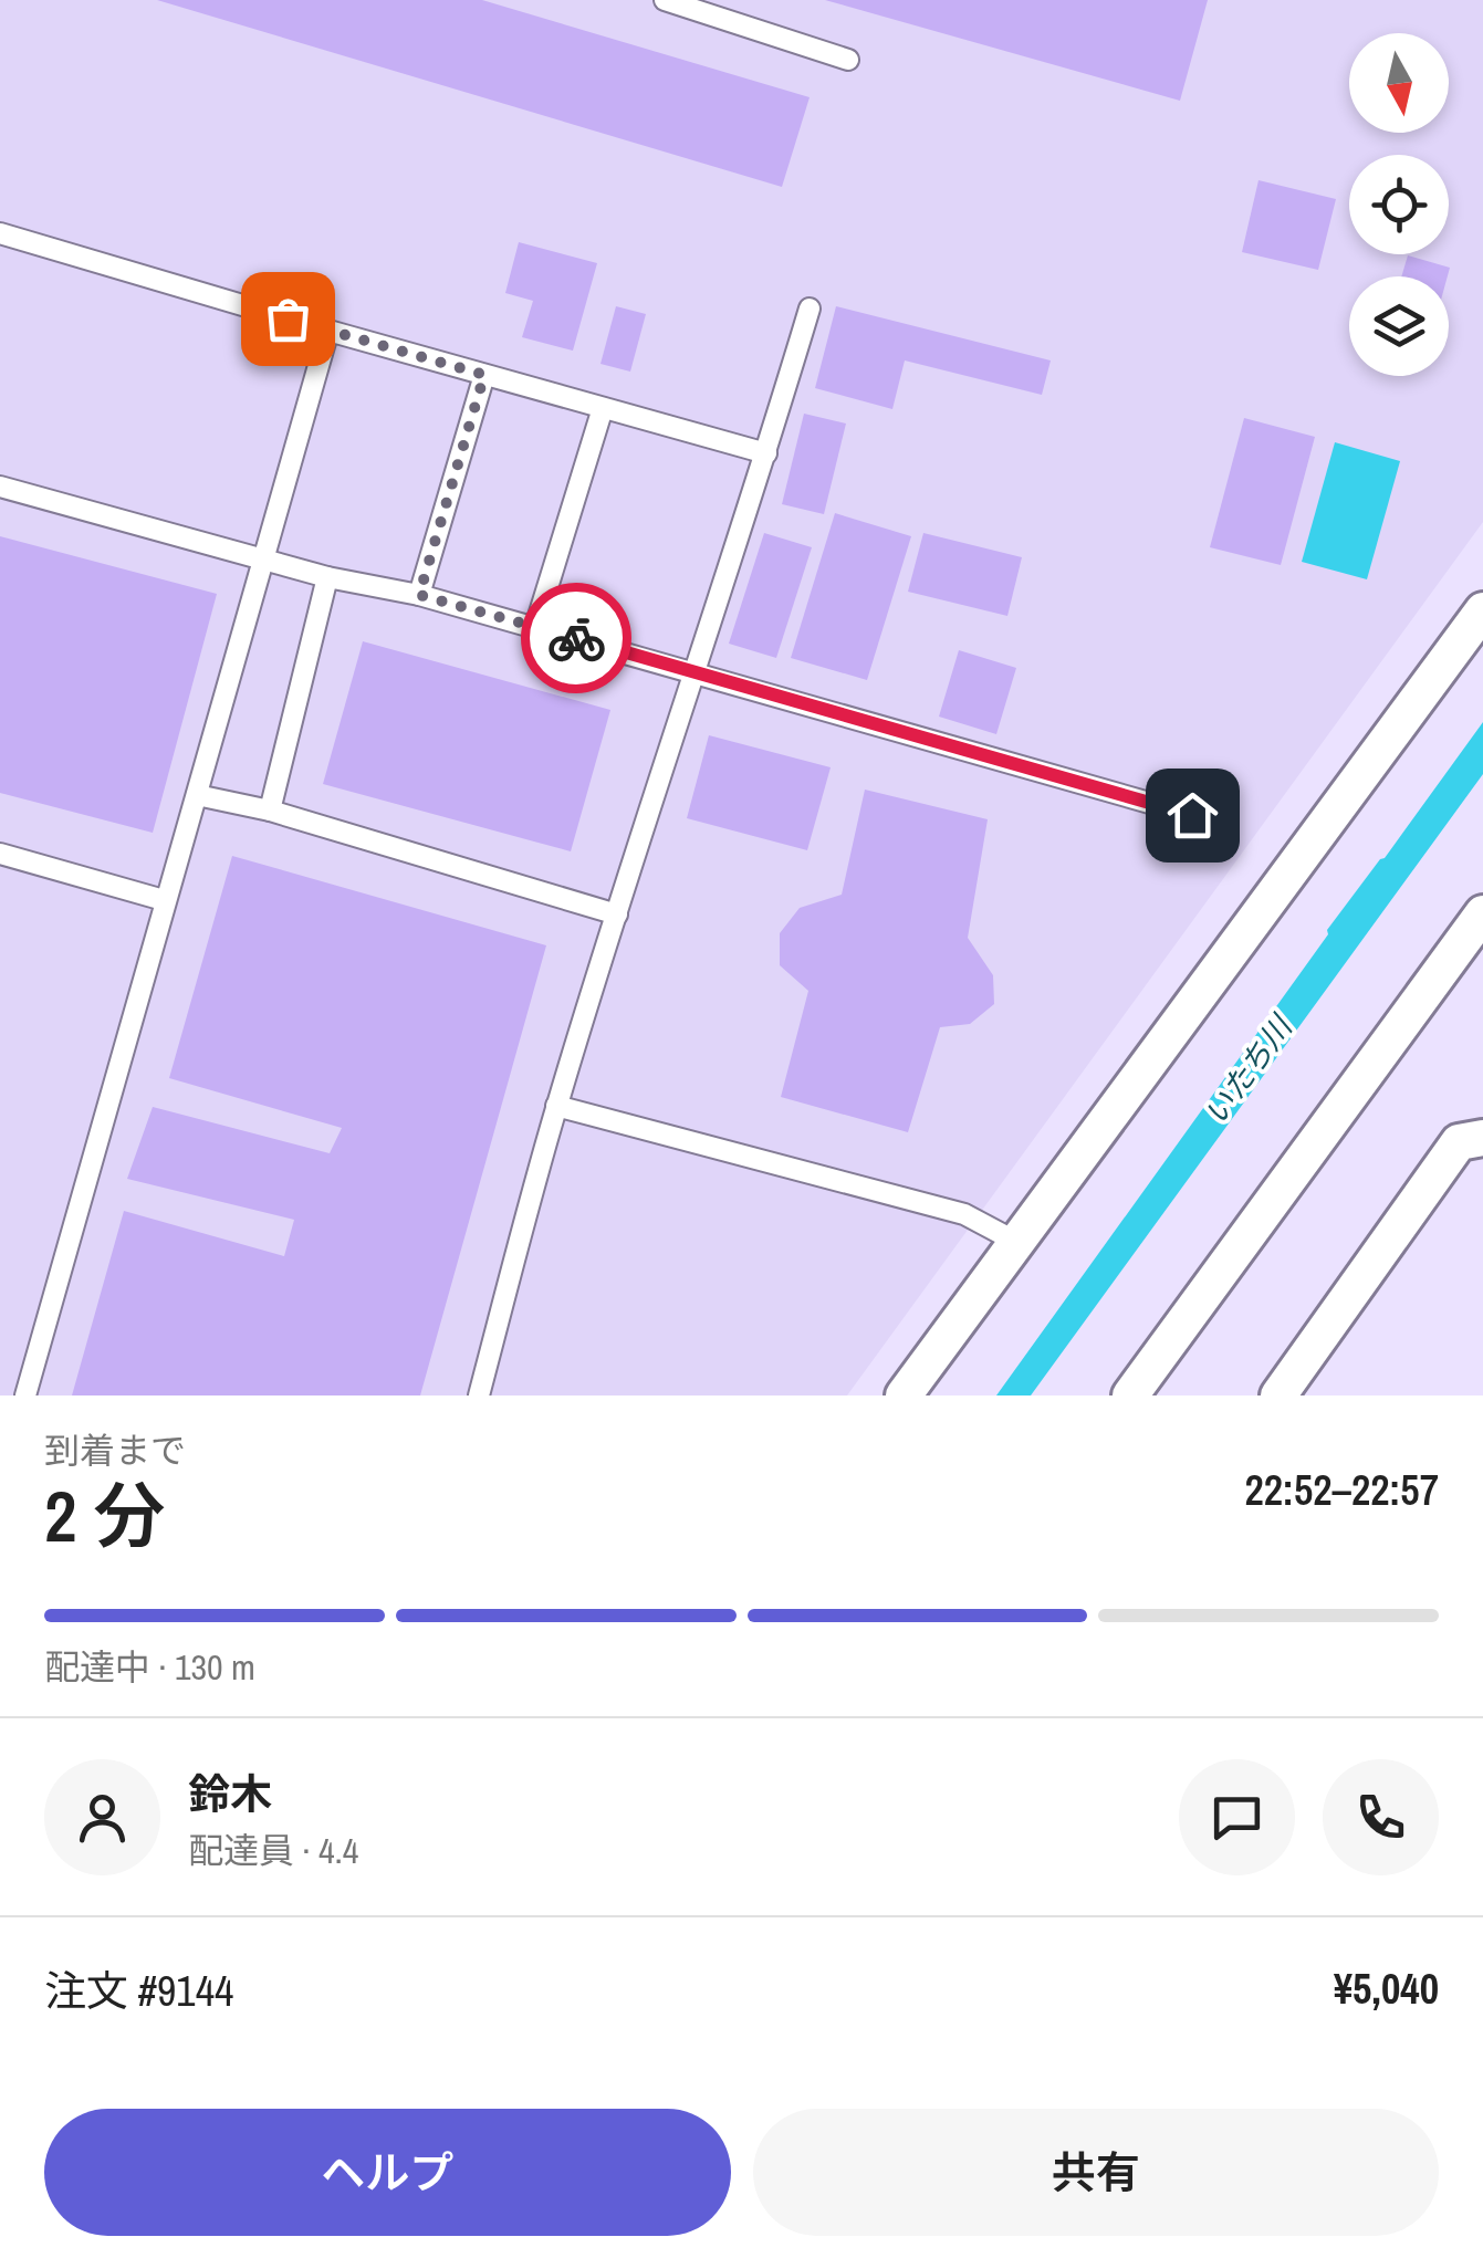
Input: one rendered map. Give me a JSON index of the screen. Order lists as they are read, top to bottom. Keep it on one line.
{"water":["いたち川"],"north":"bottom","page":{"heading":["2 分","到着まで","22:52–22:57"],"panel":["鈴木","配達員 · 4.4","注文 #9144","¥5,040"],"bar":"配達中 · 130 m","buttons":["ヘルプ","共有"]}}
